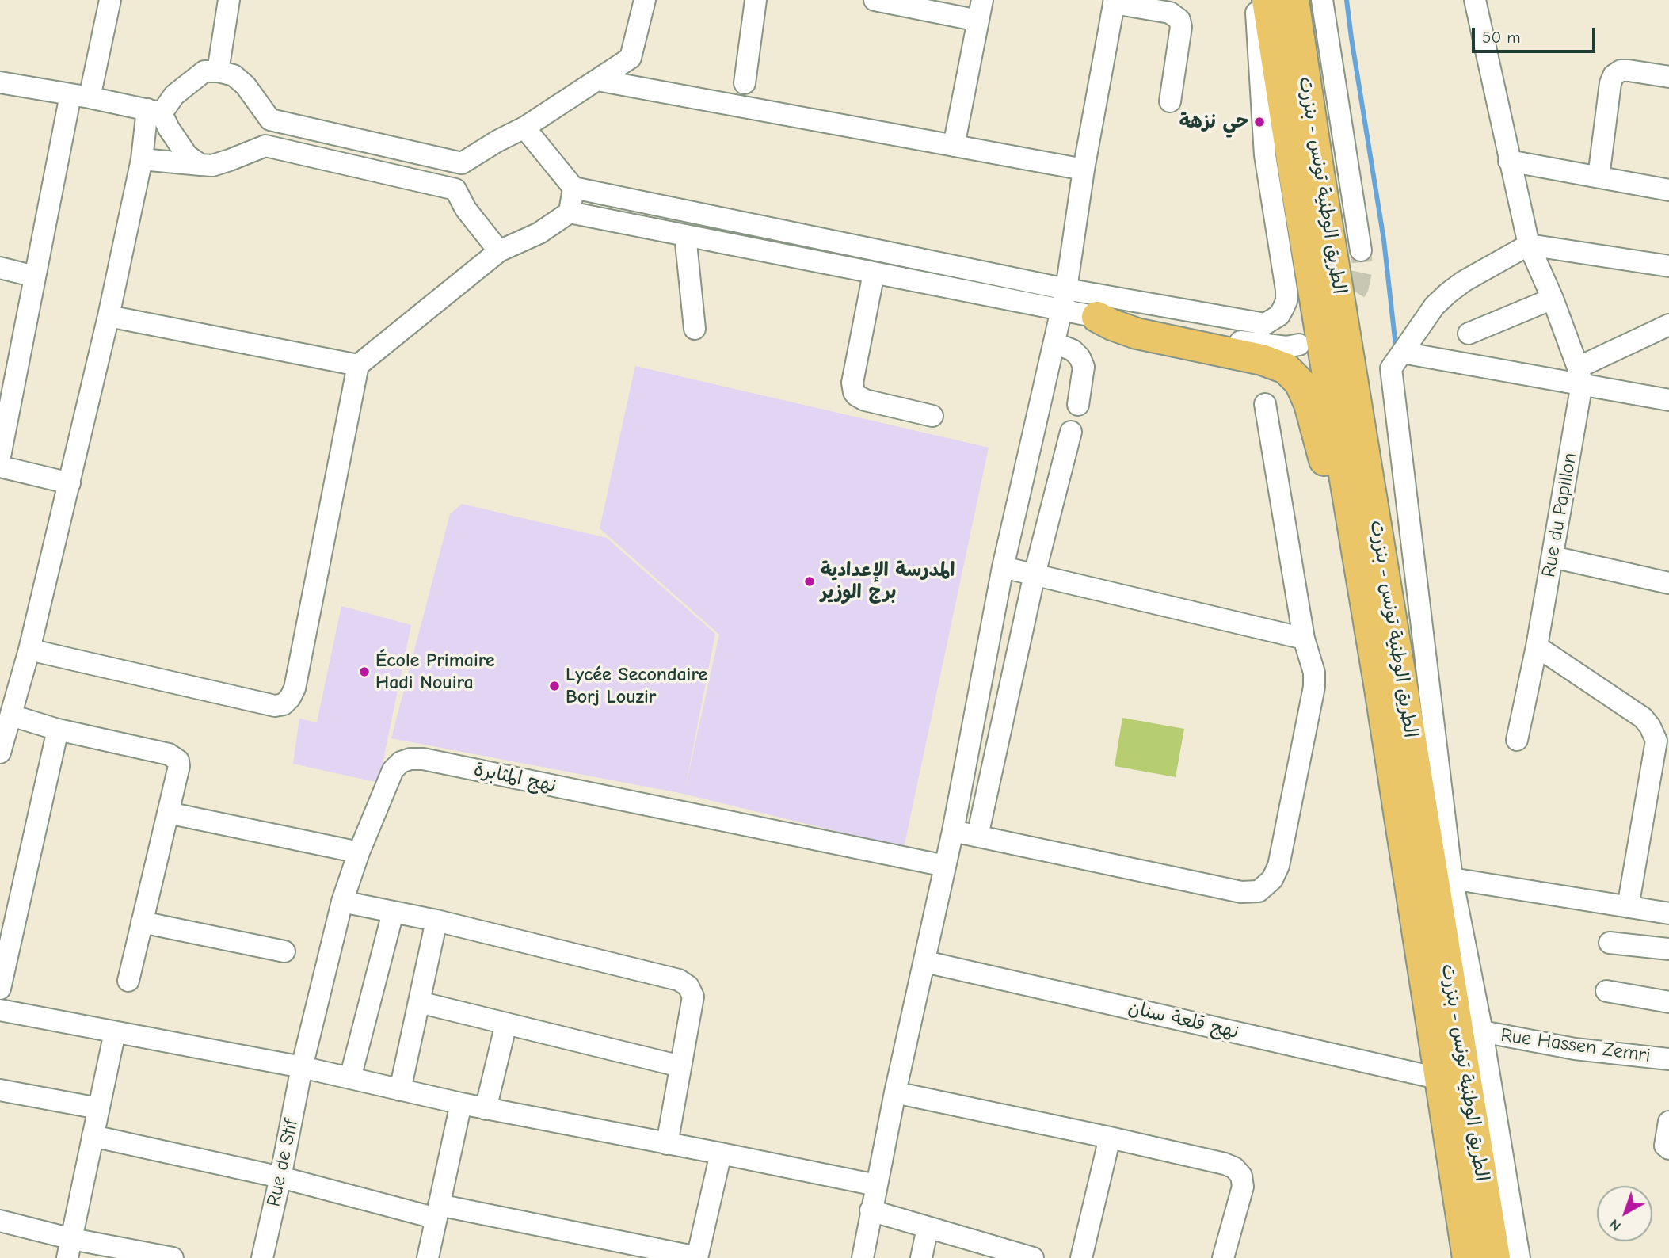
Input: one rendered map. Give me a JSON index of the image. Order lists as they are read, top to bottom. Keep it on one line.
{"streets":{"highway":["الطريق الوطنية تونس - بنزرت"],"street":["Rue du Papillon","نهج المثابرة","نهج قلعة سنان","Rue Hassen Zemri","Rue de Stif"]},"crossings":[["الطريق الوطنية تونس - بنزرت","نهج قلعة سنان"],["نهج المثابرة","Rue de Stif"]],"places":["حي نزهة","المدرسة الإعدادية برج الوزير","École Primaire Hadi Nouira","Lycée Secondaire Borj Louzir"],"scale_bar":"50 m","north":"bottom left"}
